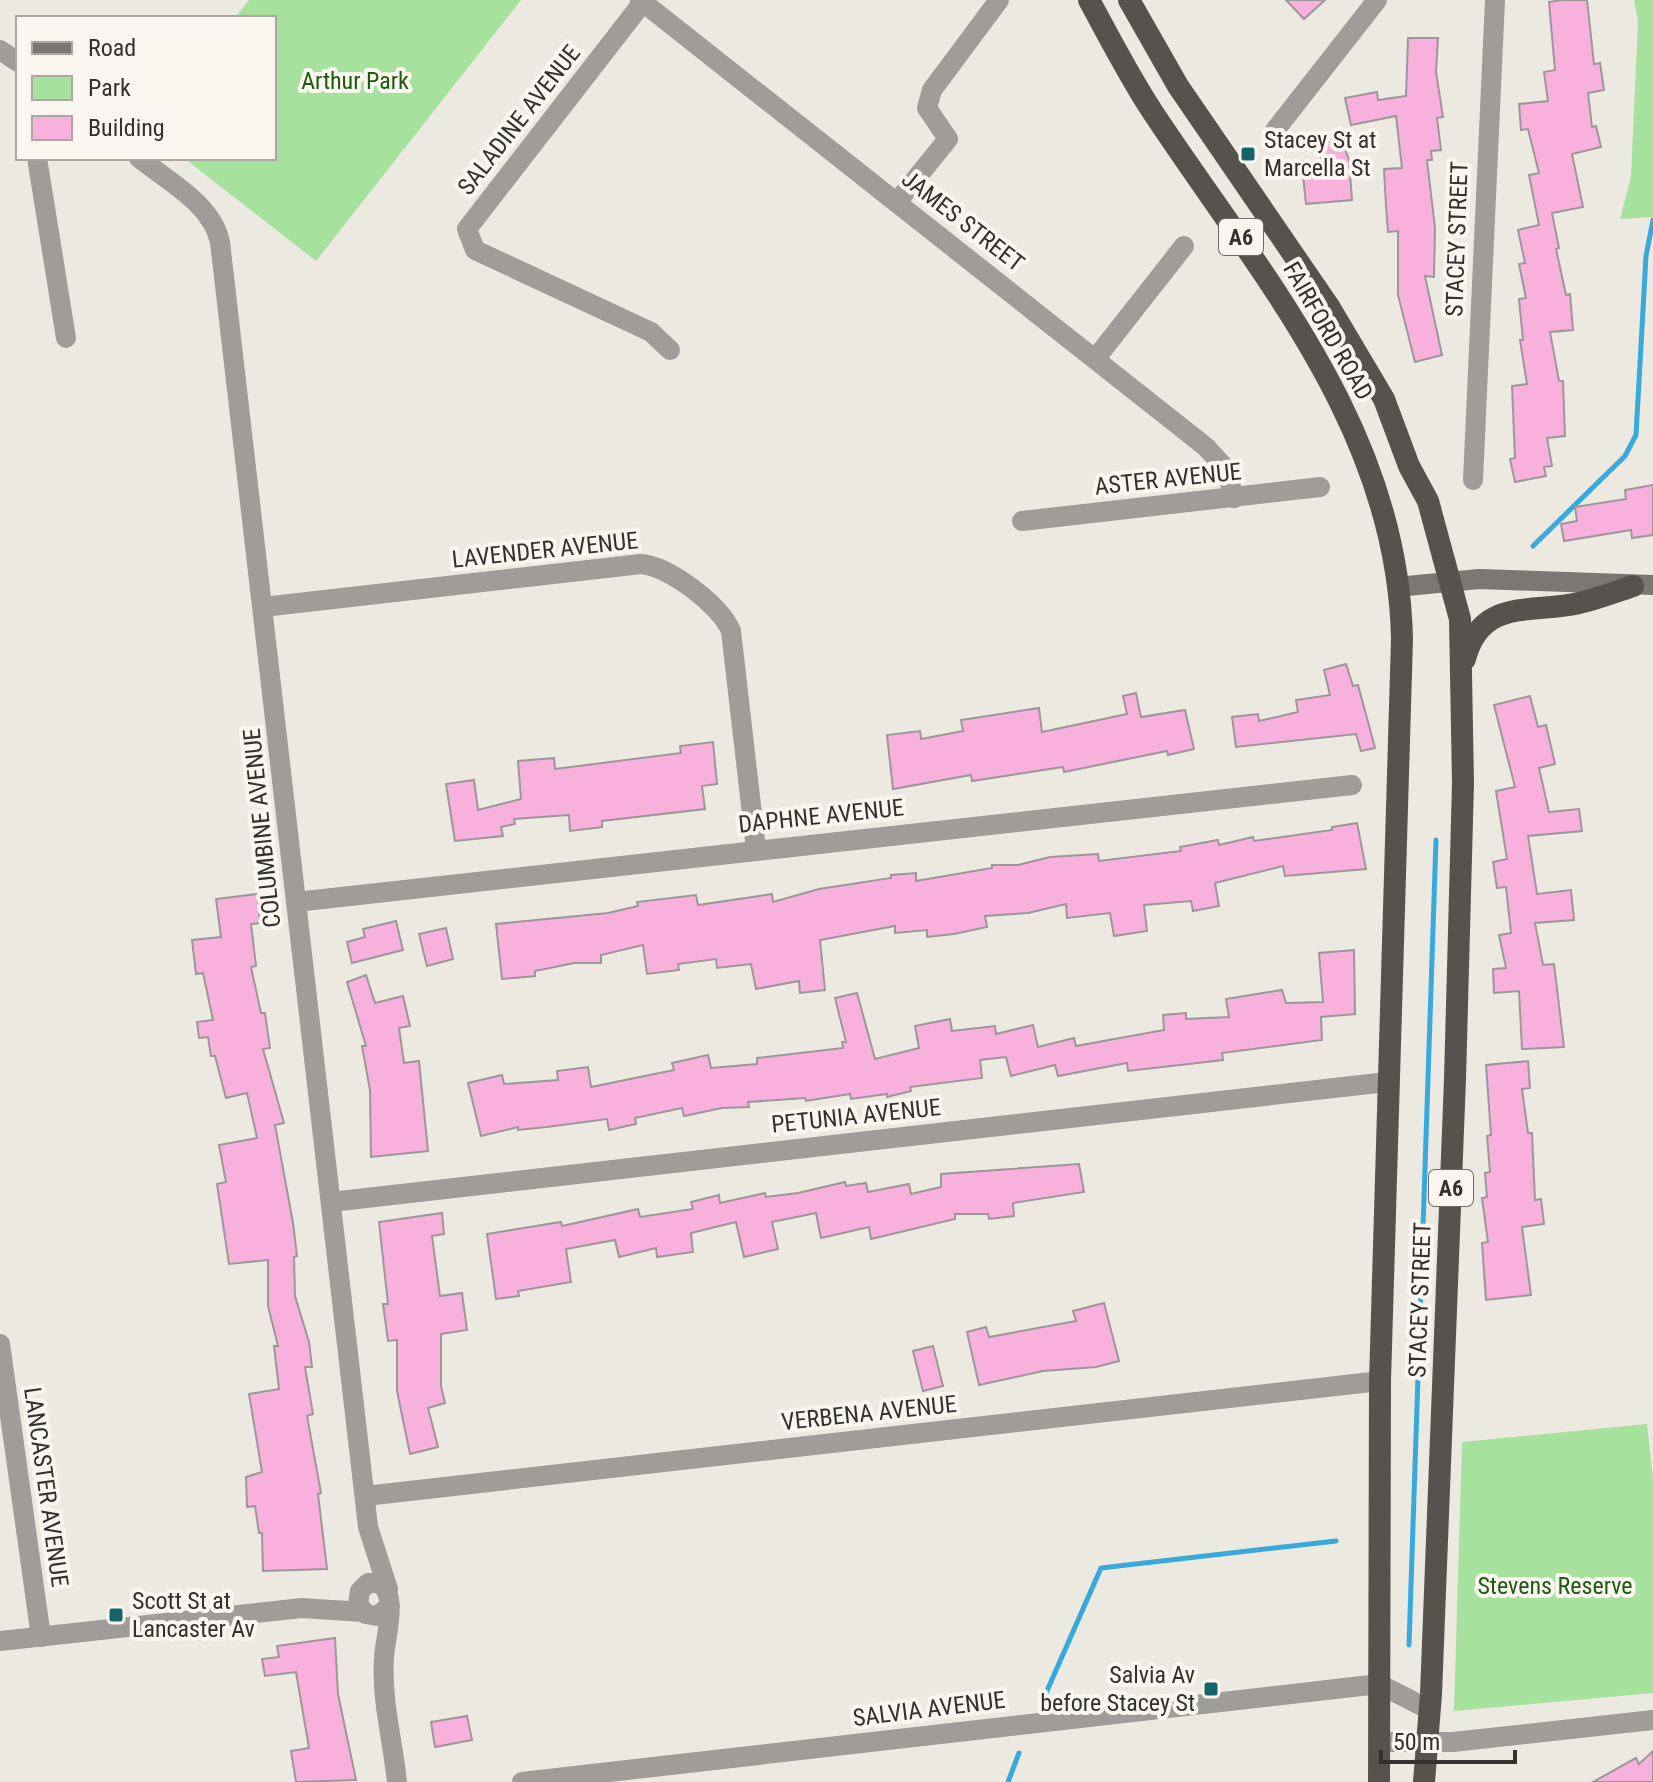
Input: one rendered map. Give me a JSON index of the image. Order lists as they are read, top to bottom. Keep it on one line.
{"streets":{"highway":["A6","STACEY STREET","FAIRFORD ROAD"],"street":["SALADINE AVENUE","JAMES STREET","ASTER AVENUE","LAVENDER AVENUE","DAPHNE AVENUE","COLUMBINE AVENUE","PETUNIA AVENUE","VERBENA AVENUE","LANCASTER AVENUE","SALVIA AVENUE"]},"crossings":[["SALADINE AVENUE","JAMES STREET"],["JAMES STREET","ASTER AVENUE"],["STACEY STREET","FAIRFORD ROAD"],["STACEY STREET","PETUNIA AVENUE"],["STACEY STREET","VERBENA AVENUE"],["STACEY STREET","SALVIA AVENUE"],["LAVENDER AVENUE","DAPHNE AVENUE"],["LAVENDER AVENUE","COLUMBINE AVENUE"],["DAPHNE AVENUE","COLUMBINE AVENUE"],["COLUMBINE AVENUE","PETUNIA AVENUE"],["COLUMBINE AVENUE","VERBENA AVENUE"]],"parks":["Arthur Park","Stevens Reserve"],"places":{"transit":["Stacey St at Marcella St","Scott St at Lancaster Av","Salvia Av before Stacey St"]},"legend":["Road","Park","Building"],"scale_bar":"50 m"}
